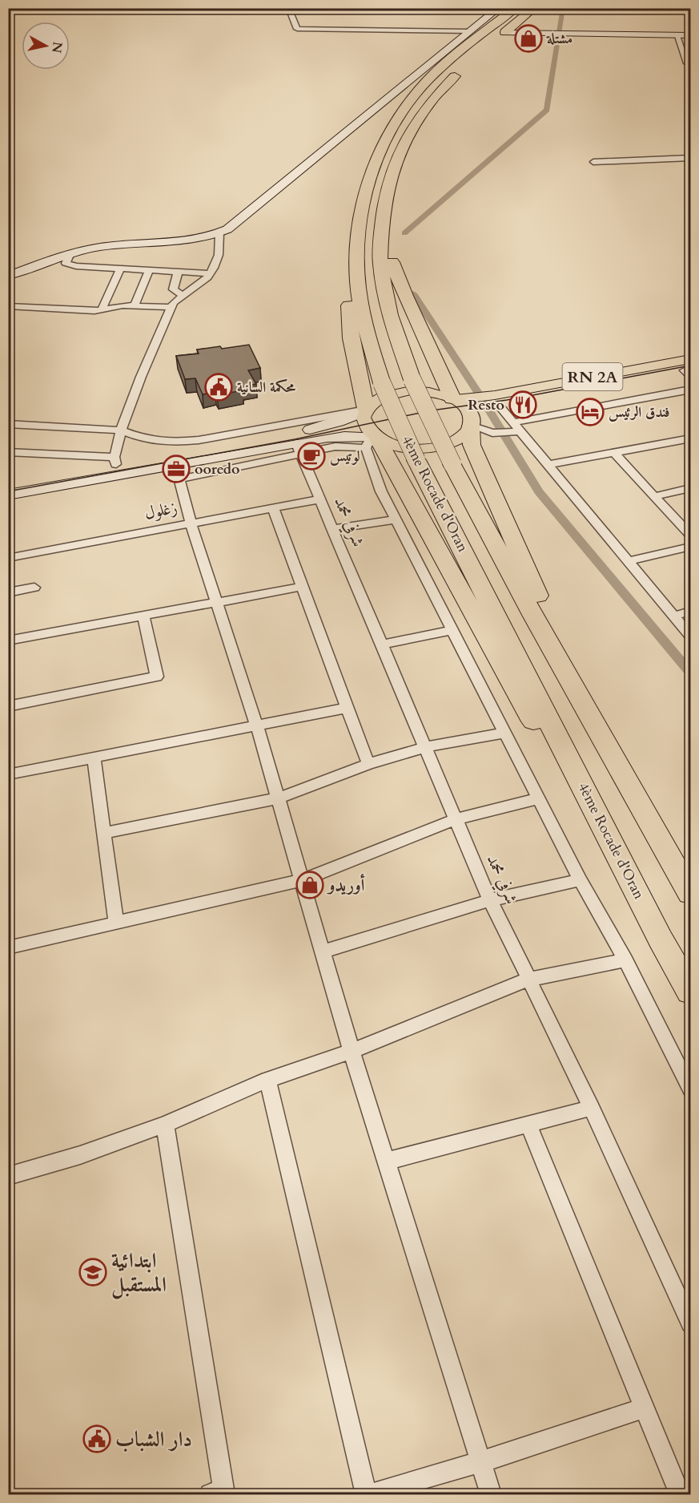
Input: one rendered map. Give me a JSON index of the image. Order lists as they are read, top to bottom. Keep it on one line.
{"streets":{"highway":["4ème Rocade d'Oran"],"main road":["RN 2A"],"street":["زغلول","شرفي محمد"]},"crossings":[["زغلول","شرفي محمد"]],"places":{"shop":["مشتلة","أوريدو"],"public building":["محكمة السانية","دار الشباب"],"restaurant":["Resto"],"hotel":["فندق الرئيس"],"cafe":["لوتيس"],"office":["ooredo"],"school or university":["ابتدائية المستقبل"]},"north":"right"}
